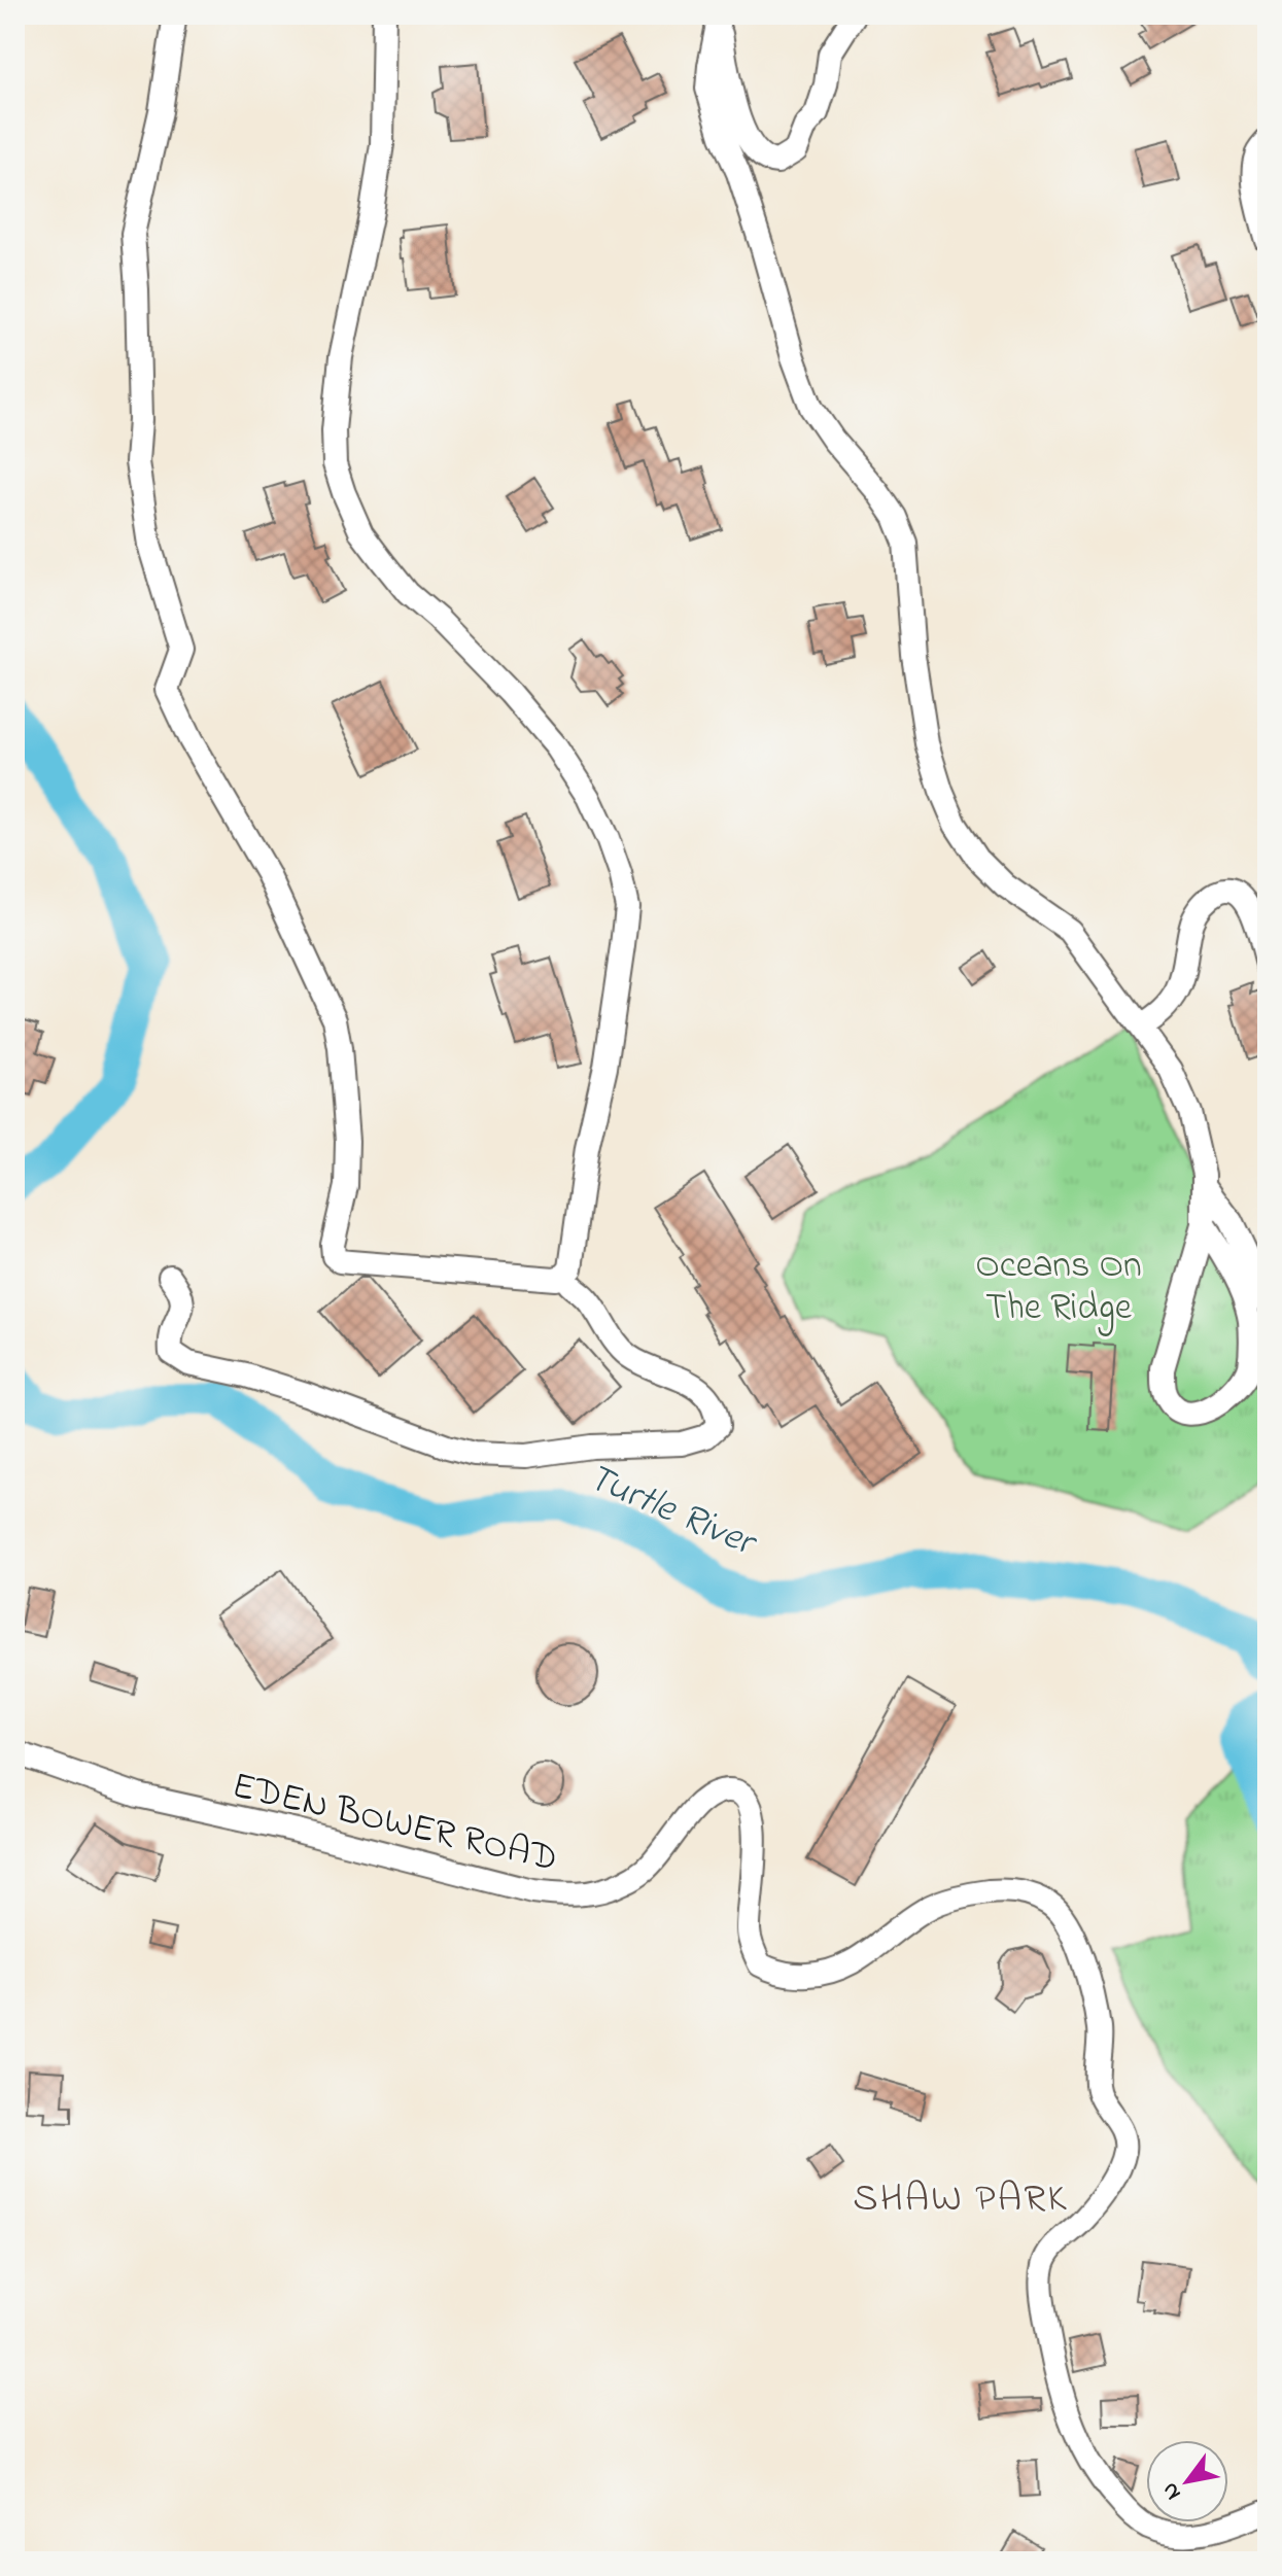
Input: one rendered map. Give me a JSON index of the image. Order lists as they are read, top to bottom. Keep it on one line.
{"streets":{"street":["EDEN BOWER ROAD"]},"districts":["SHAW PARK"],"water":["Turtle River"],"parks":["Oceans On The Ridge"],"north":"bottom left"}
